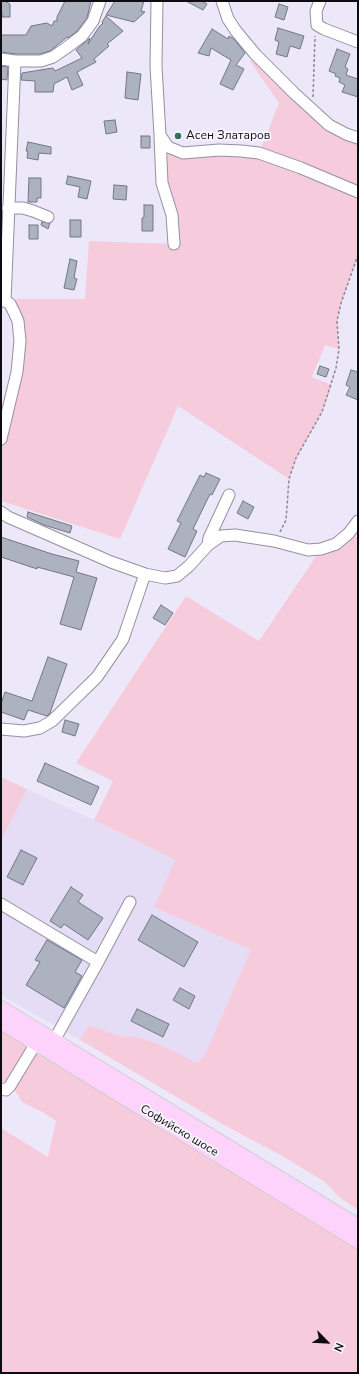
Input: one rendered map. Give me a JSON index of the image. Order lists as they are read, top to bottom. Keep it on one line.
{"streets":{"main road":["Софийско шосе"]},"places":["Асен Златаров"],"north":"bottom right"}
